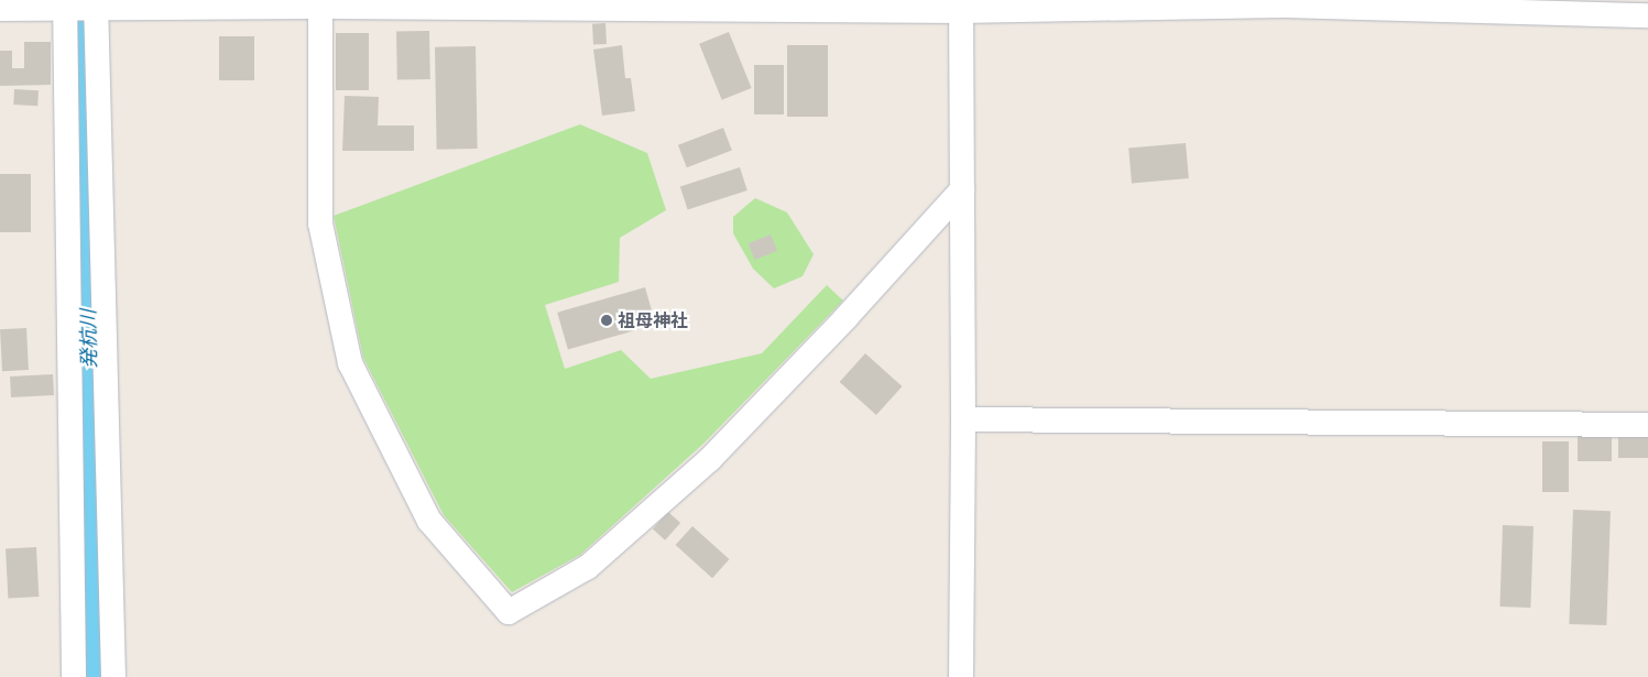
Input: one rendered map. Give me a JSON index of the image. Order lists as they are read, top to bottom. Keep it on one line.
{"water":["発杭川"],"places":["祖母神社"]}
